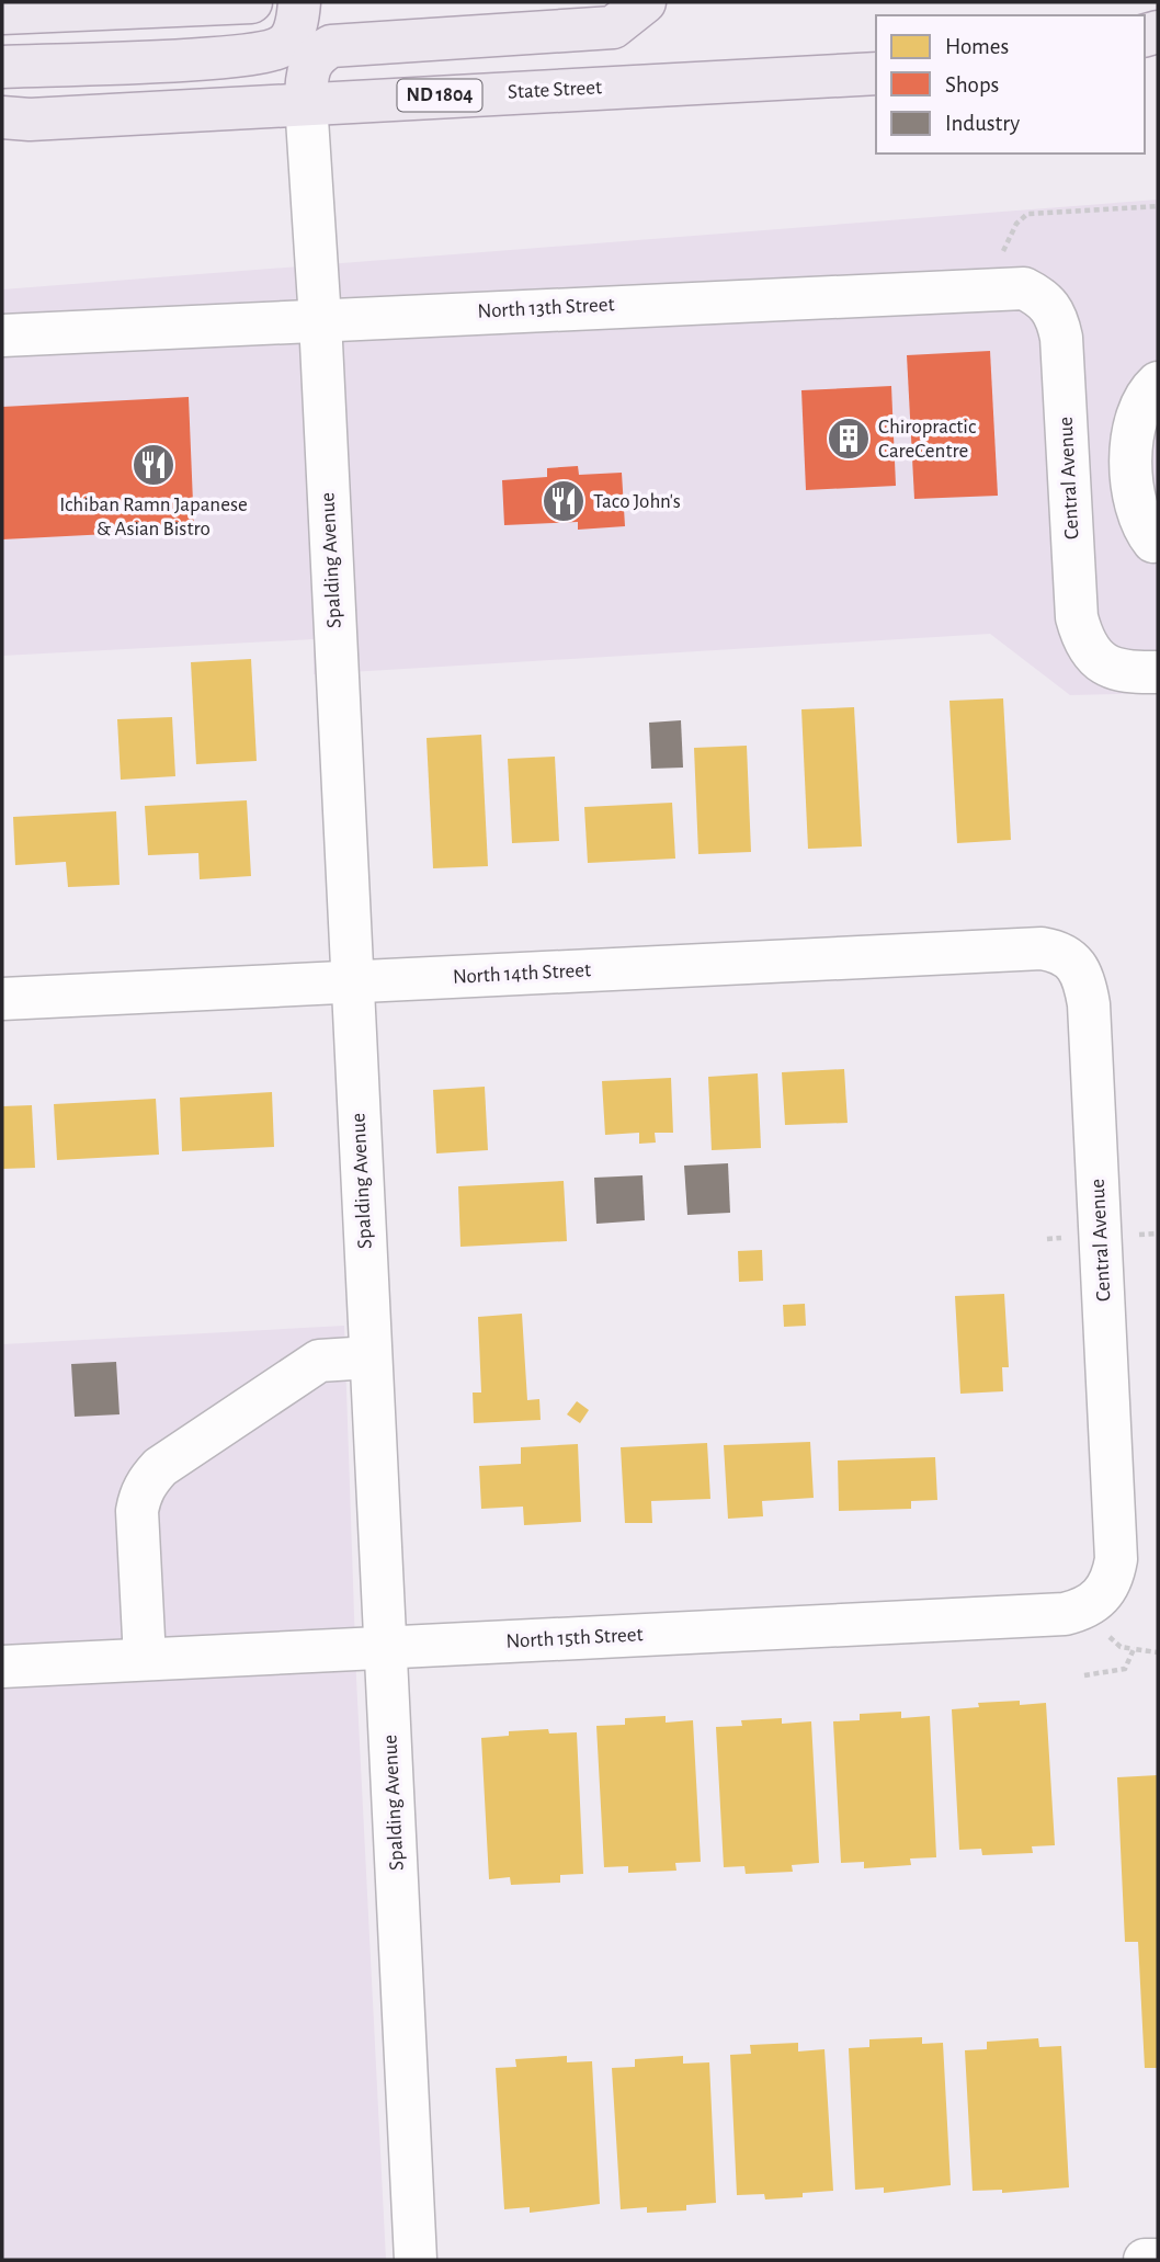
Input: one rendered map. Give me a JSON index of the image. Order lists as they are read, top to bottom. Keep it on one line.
{"streets":{"main road":["State Street","ND 1804"],"street":["North 13th Street","Central Avenue","Spalding Avenue","North 14th Street","North 15th Street"]},"crossings":[["State Street","Spalding Avenue"],["North 13th Street","Central Avenue"],["North 13th Street","Spalding Avenue"],["Central Avenue","North 14th Street"],["Central Avenue","North 15th Street"],["Spalding Avenue","North 14th Street"],["Spalding Avenue","North 15th Street"]],"places":{"building":["Chiropractic CareCentre"],"restaurant":["Ichiban Ramn Japanese & Asian Bistro","Taco John's"]},"legend":["Homes","Shops","Industry"]}
